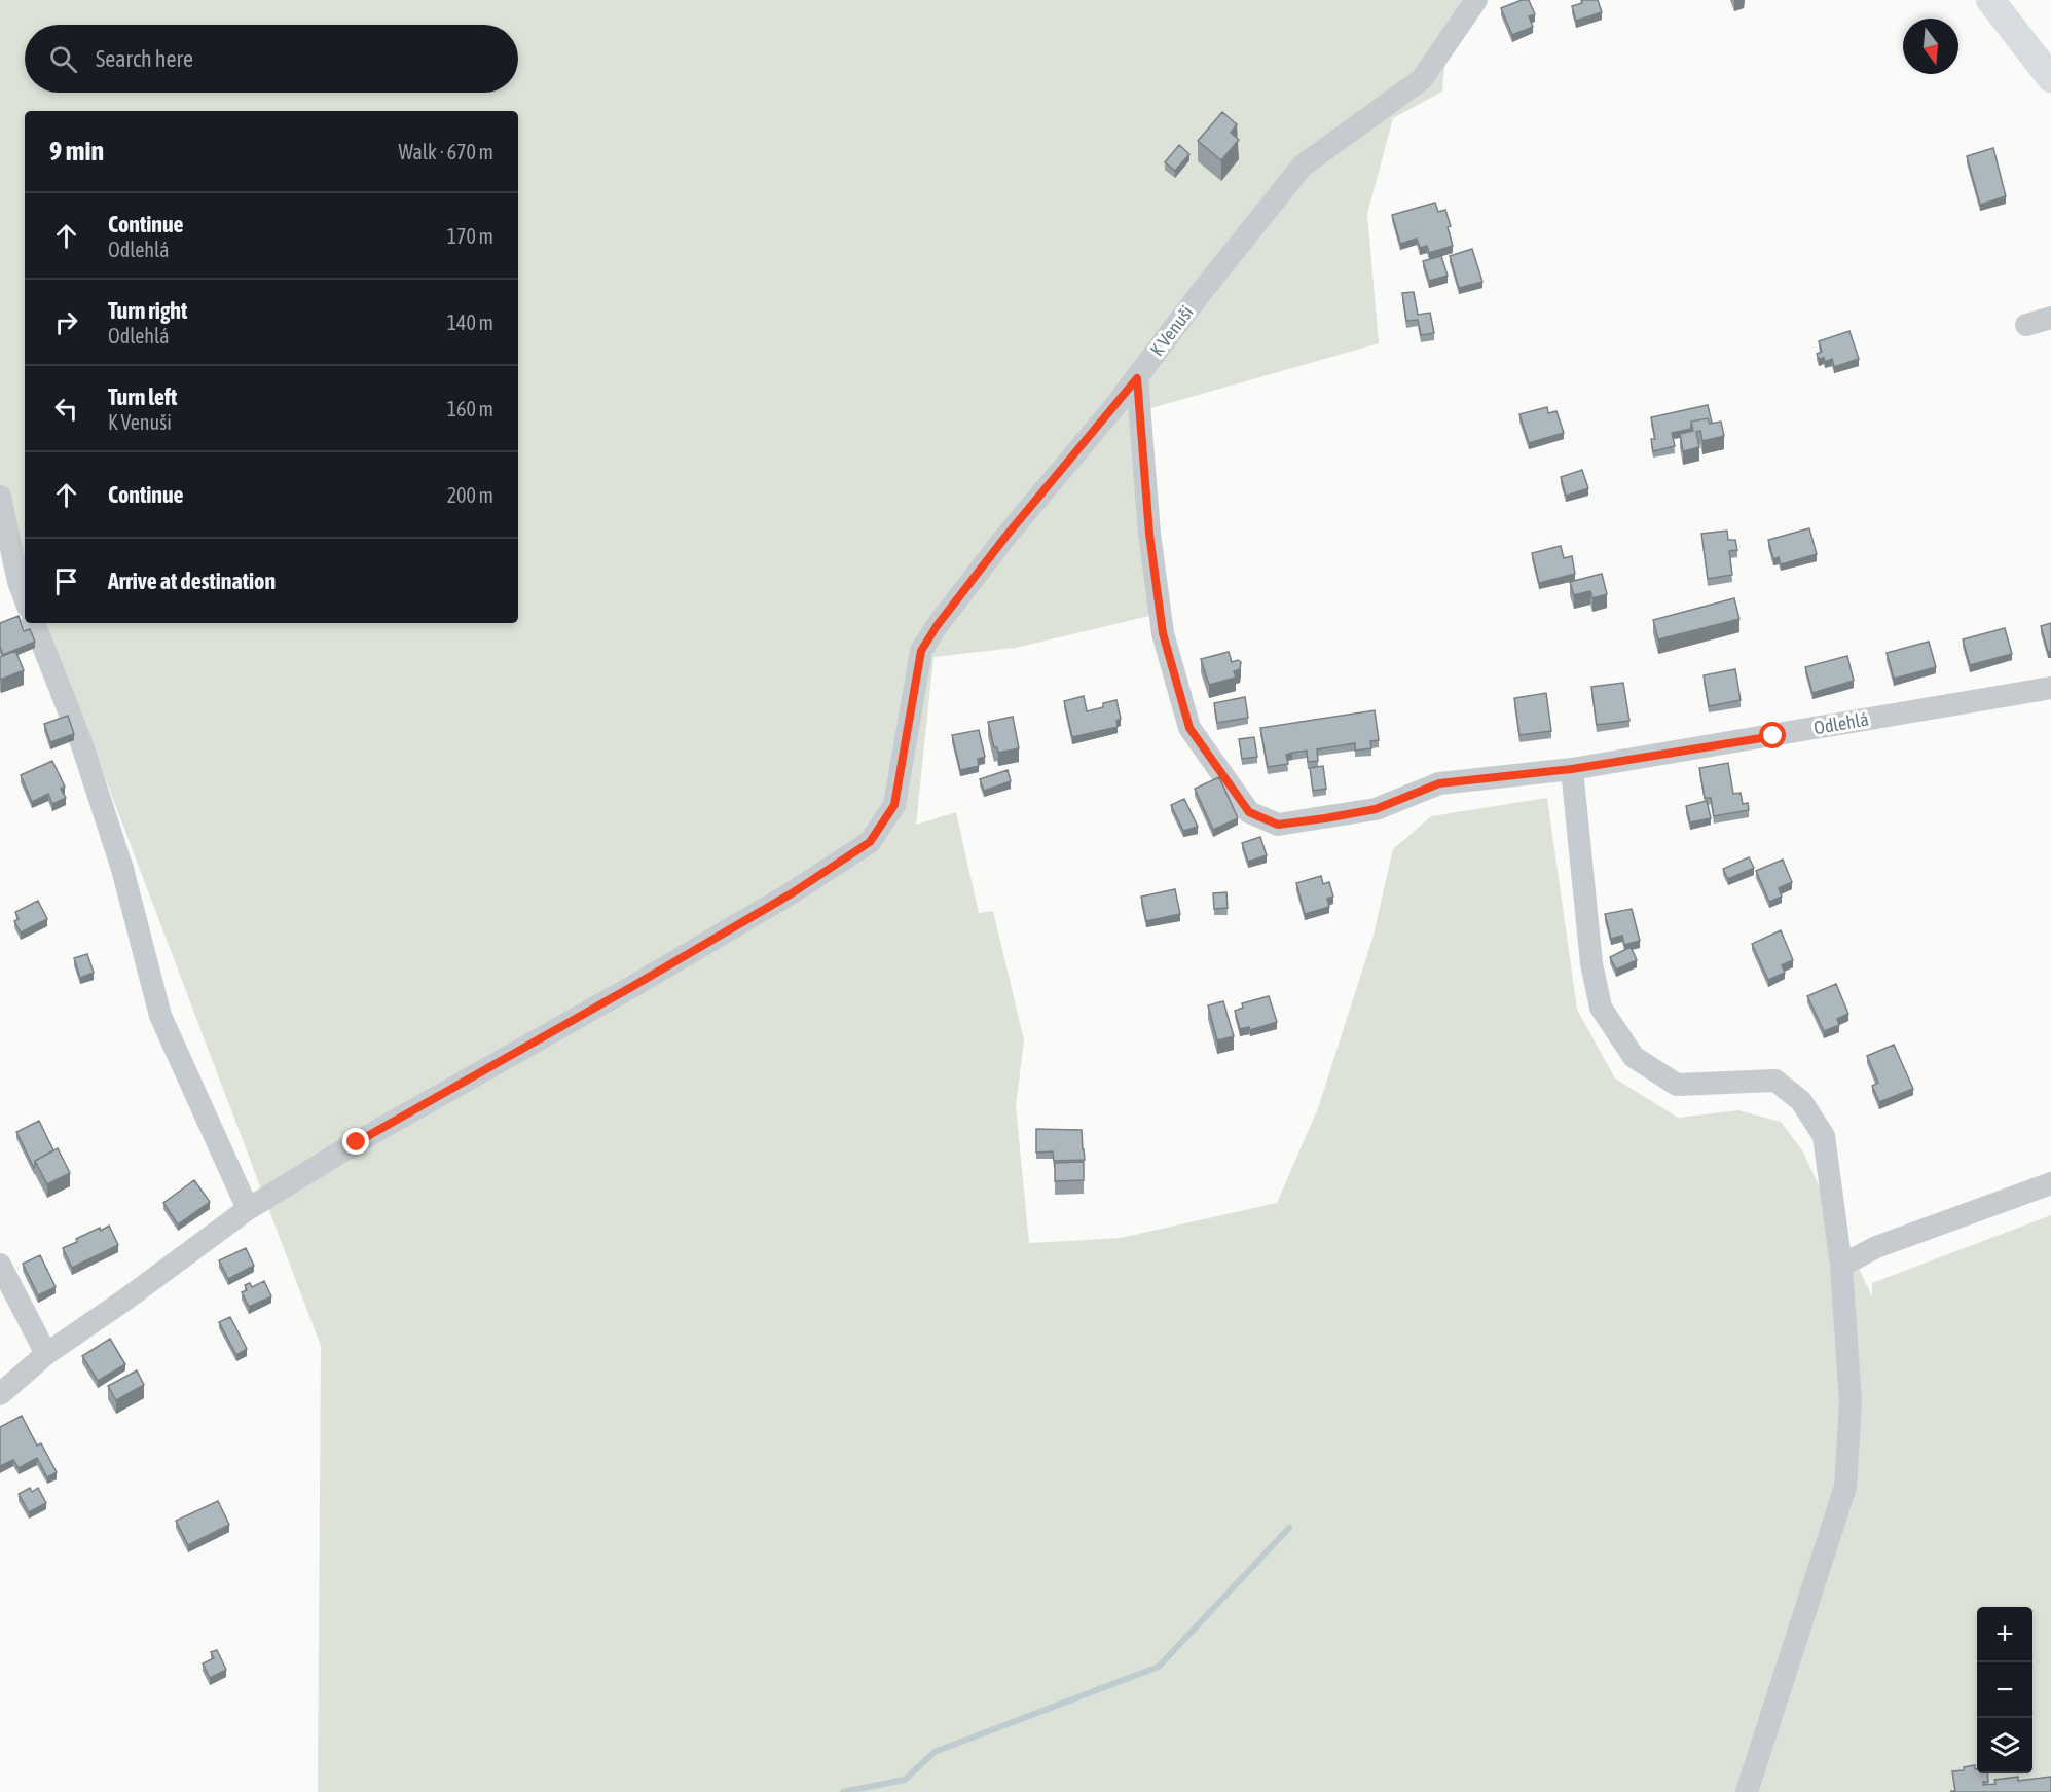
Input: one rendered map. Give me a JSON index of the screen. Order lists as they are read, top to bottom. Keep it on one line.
{"streets":{"street":["K Venuši","Odlehlá"]},"crossings":[["K Venuši","Odlehlá"]],"north":"bottom","page":{"search":"Search here","heading":["9 min","Walk · 670 m"],"list":[["Continue","Odlehlá","170 m"],["Turn right","Odlehlá","140 m"],["Turn left","K Venuši","160 m"],["Continue","200 m"],"Arrive at destination"],"map_buttons":["+","−"]}}
